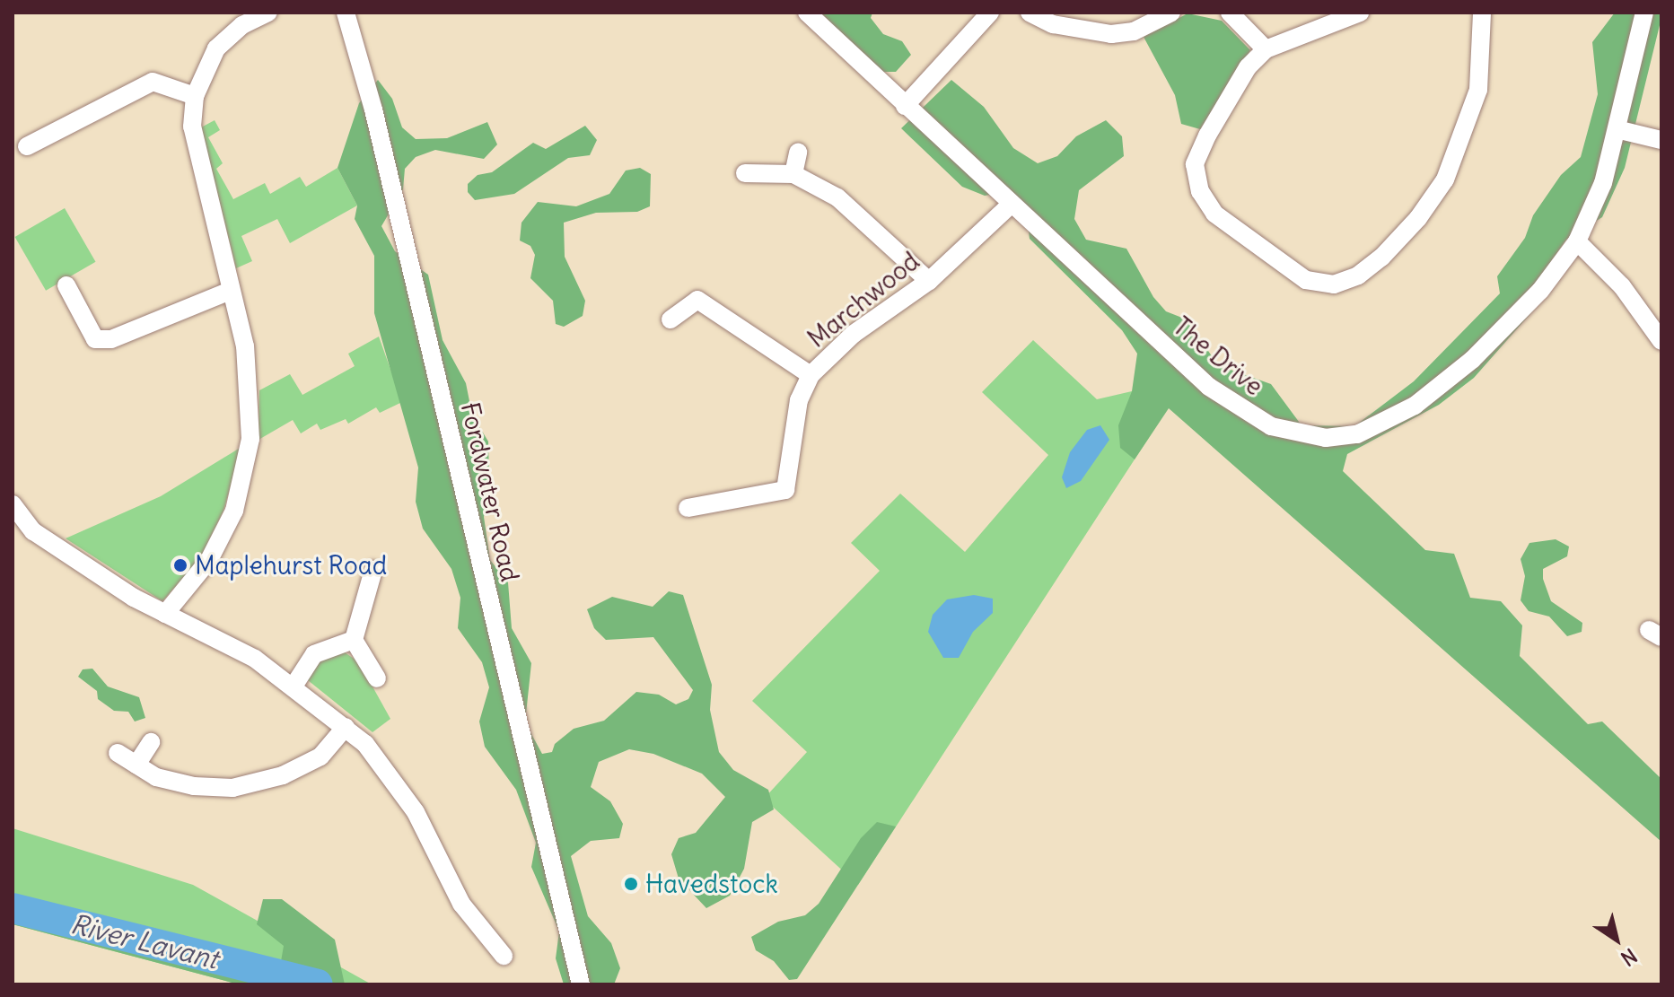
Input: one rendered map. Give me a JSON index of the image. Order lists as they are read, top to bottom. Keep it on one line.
{"streets":{"street":["Marchwood","The Drive","Fordwater Road"]},"crossings":[["Marchwood","The Drive"]],"water":["River Lavant"],"places":["Maplehurst Road","Havedstock"],"north":"bottom right"}
